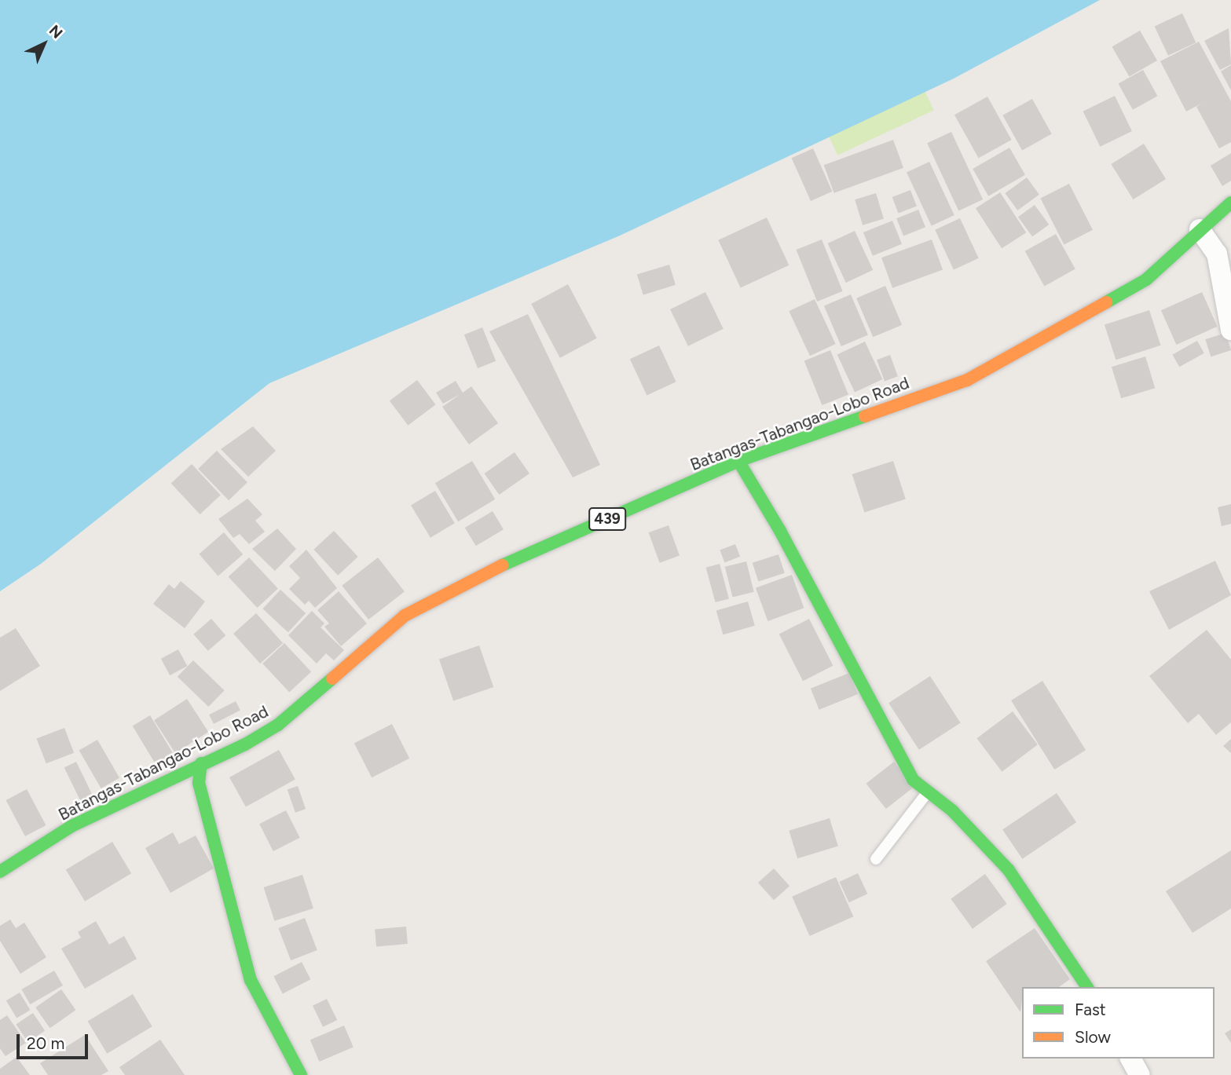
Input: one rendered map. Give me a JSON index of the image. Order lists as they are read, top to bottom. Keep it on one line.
{"streets":{"main road":["Batangas-Tabangao-Lobo Road","439"]},"legend":["Fast","Slow"],"scale_bar":"20 m","north":"top right"}
